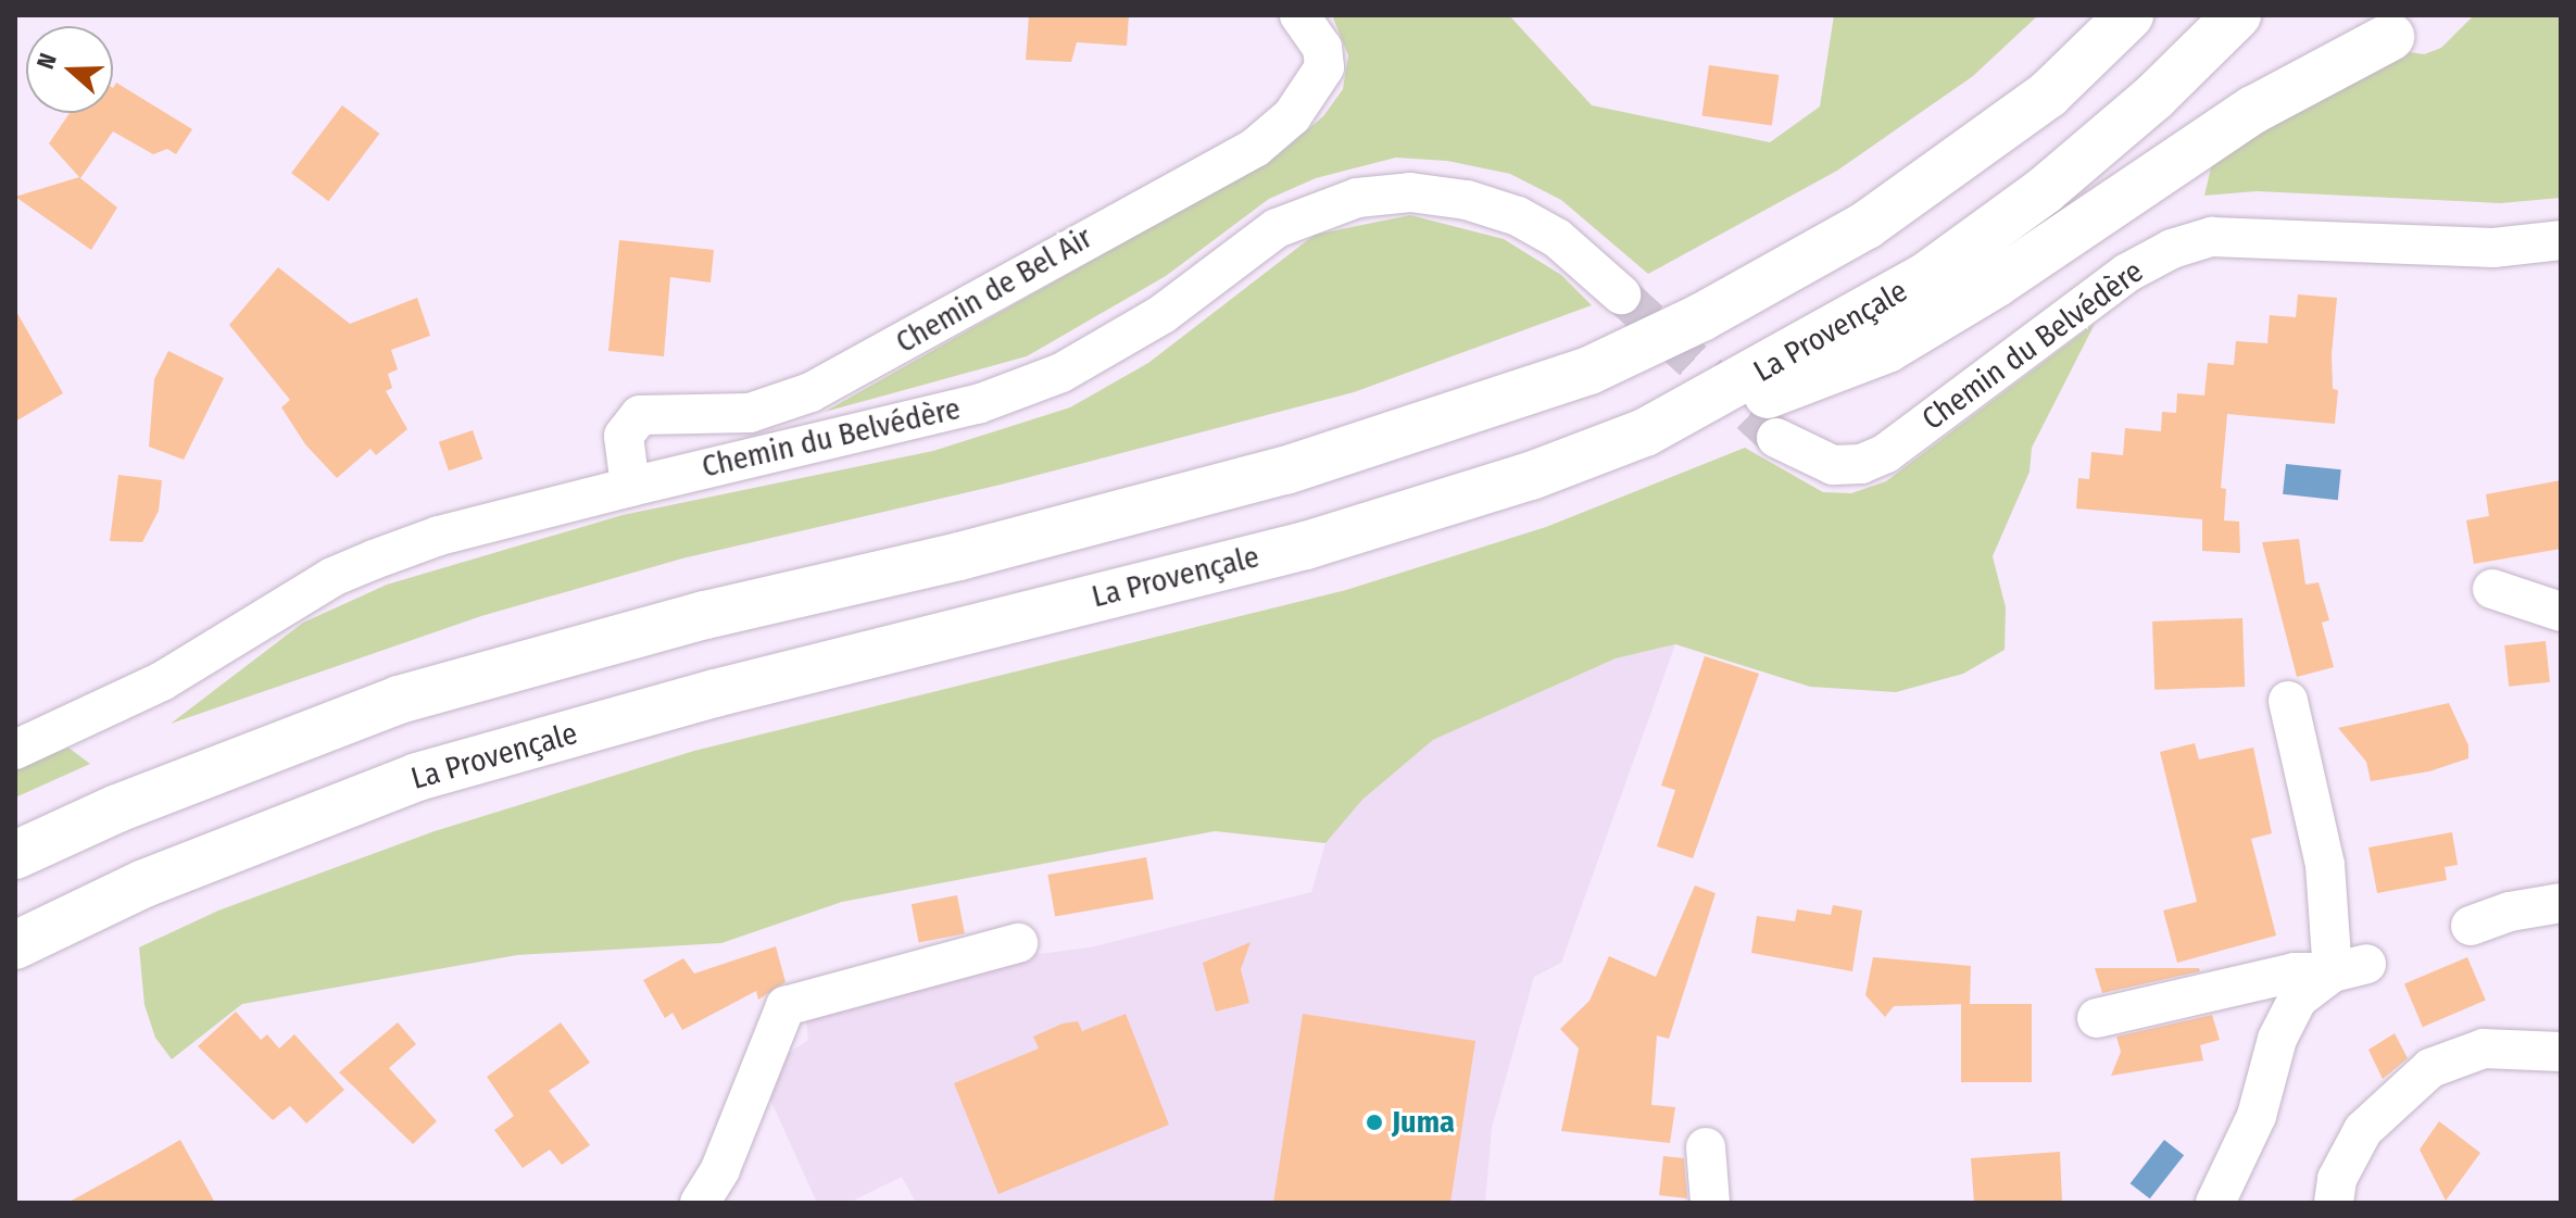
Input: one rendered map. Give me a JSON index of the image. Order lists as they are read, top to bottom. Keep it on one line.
{"streets":{"highway":["La Provençale"],"street":["Chemin de Bel Air","Chemin du Belvédère"]},"crossings":[["Chemin de Bel Air","Chemin du Belvédère"]],"places":["Juma"],"north":"left"}
